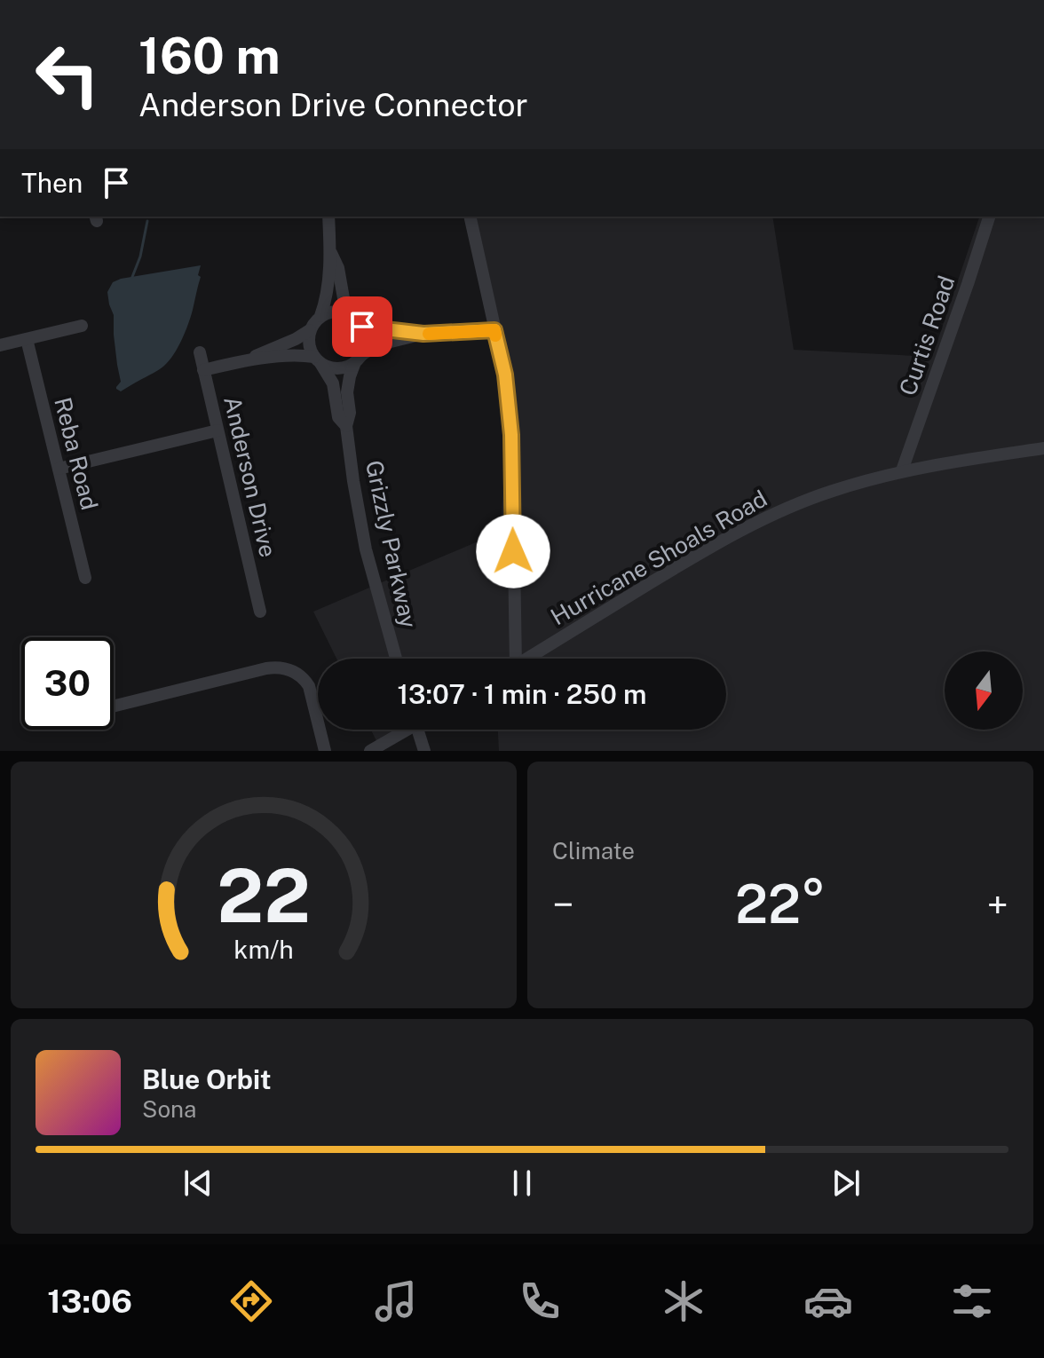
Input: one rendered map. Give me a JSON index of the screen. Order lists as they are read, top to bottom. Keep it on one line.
{"streets":{"street":["Curtis Road","Reba Road","Anderson Drive","Grizzly Parkway","Hurricane Shoals Road"]},"crossings":[["Curtis Road","Hurricane Shoals Road"]],"north":"bottom","page":{"turn":["160 m","Anderson Drive Connector"],"then":"Then","limit":"30","trip":"13:07 · 1 min · 250 m","tile":"Climate","heat":["−","22°","+"],"song":["Blue Orbit","Sona"],"tabs":"13:06","gauge":["22","km/h"]}}
